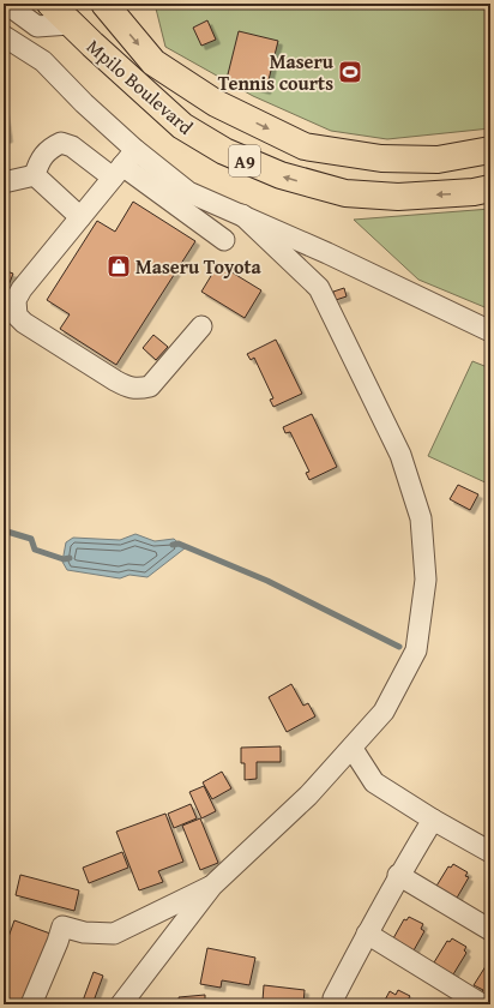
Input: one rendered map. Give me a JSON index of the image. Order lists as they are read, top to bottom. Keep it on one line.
{"streets":{"highway":["Mpilo Boulevard","A9"]},"places":{"sports":["Maseru Tennis courts"],"shop":["Maseru Toyota"]}}
